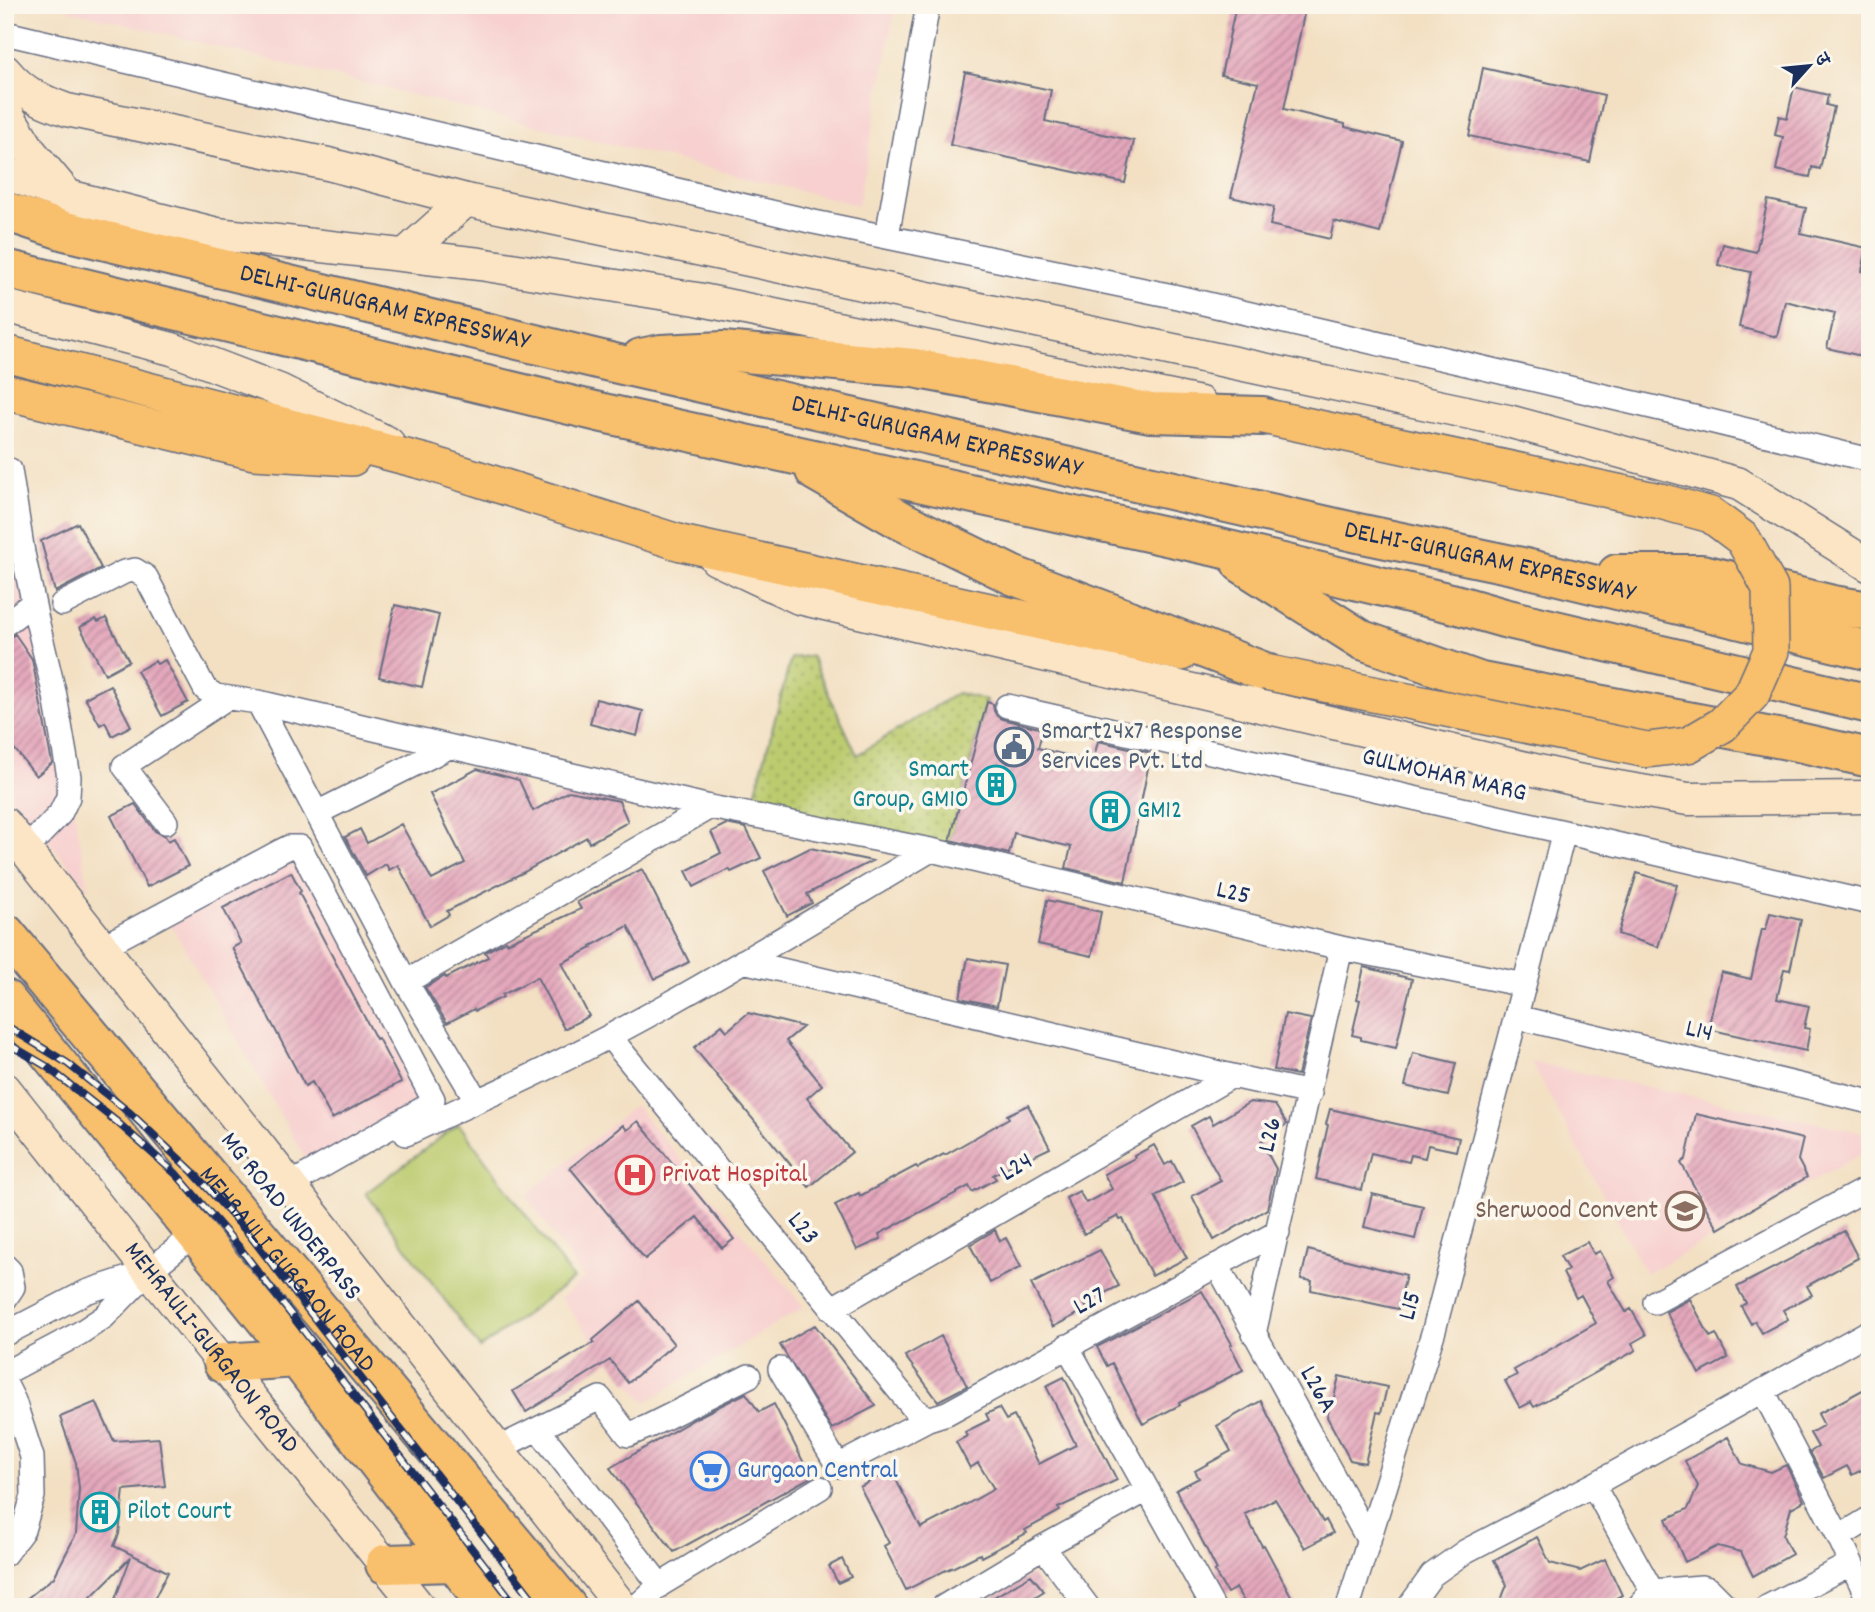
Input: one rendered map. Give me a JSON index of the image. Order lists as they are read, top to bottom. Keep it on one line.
{"streets":{"highway":["DELHI-GURUGRAM EXPRESSWAY","MEHRAULI GURGAON ROAD"],"main road":["MG ROAD UNDERPASS","MEHRAULI-GURGAON ROAD"],"street":["GULMOHAR MARG","L25","L14","L26","L24","L23","L27","L15","L26A"]},"crossings":[["L25","L26"],["L14","L15"],["L26","L27"],["L26","L26A"],["L24","L23"],["L23","L27"],["L27","L26A"],["L15","L26A"]],"places":{"public building":["Smart24x7 Response Services Pvt. Ltd"],"building":["Smart Group, GM10","GM12","Pilot Court"],"hospital":["Privat Hospital"],"school or university":["Sherwood Convent"],"supermarket":["Gurgaon Central"]},"north":"top right"}
